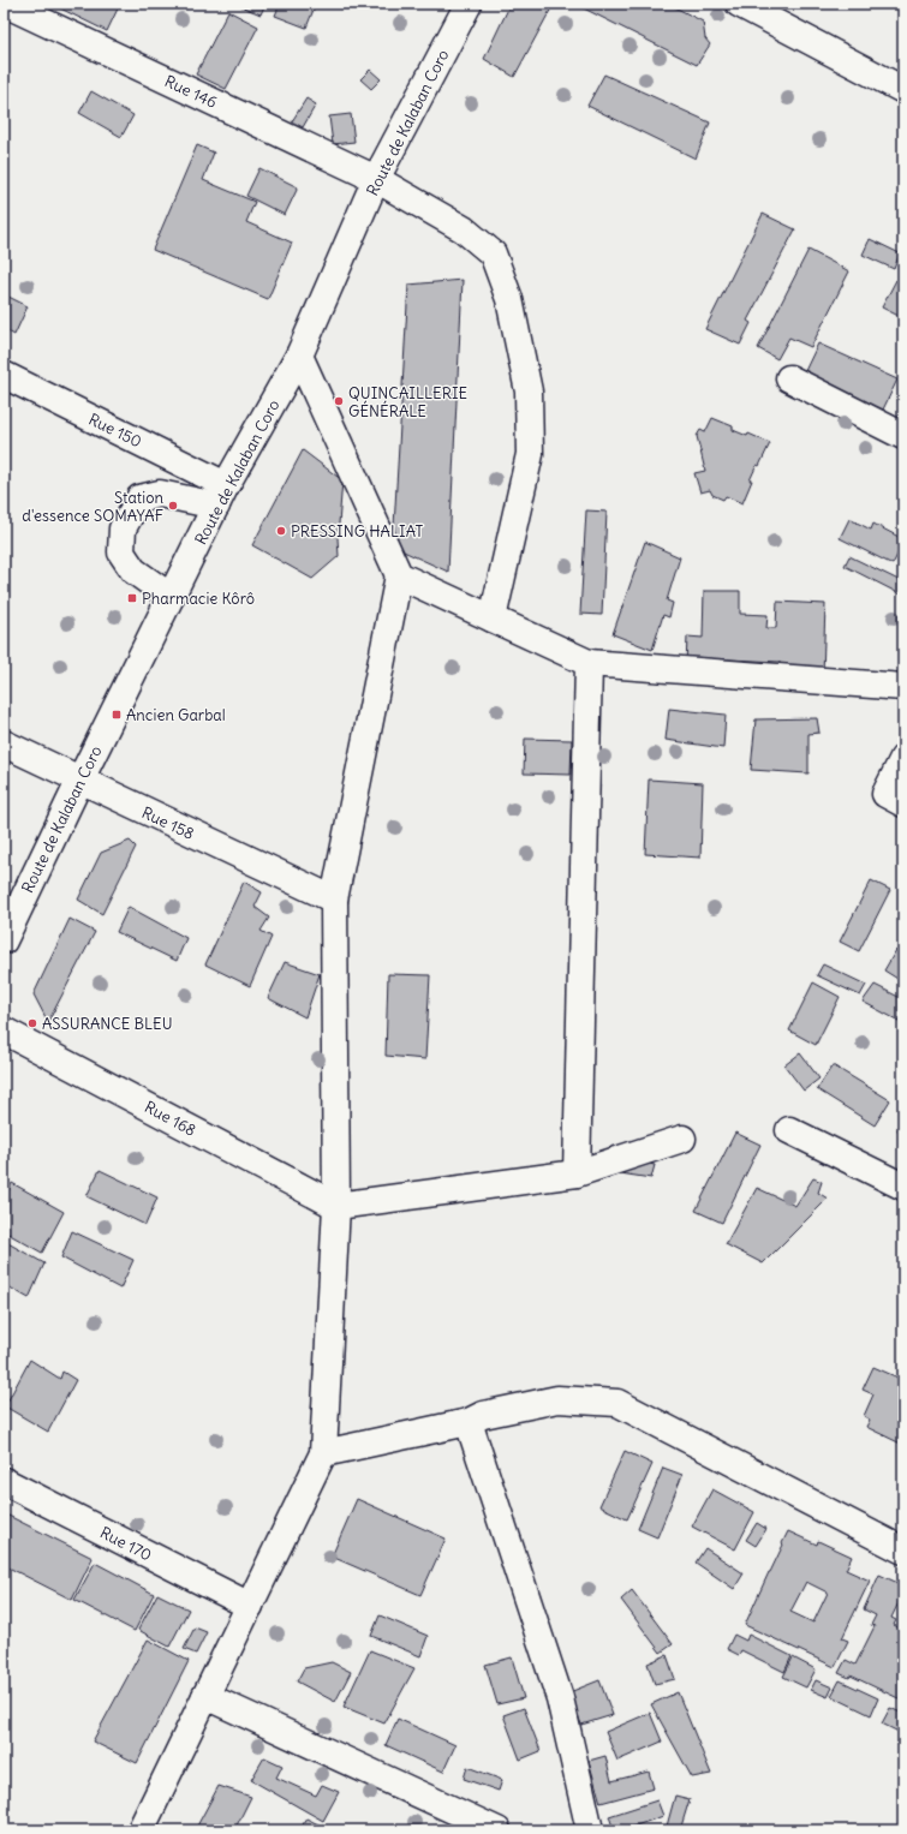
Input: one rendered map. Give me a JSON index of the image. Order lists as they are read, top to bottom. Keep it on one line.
{"streets":{"street":["Rue 146","Route de Kalaban Coro","Rue 150","Rue 158","Rue 168","Rue 170"]},"crossings":[["Rue 146","Route de Kalaban Coro"],["Route de Kalaban Coro","Rue 150"],["Route de Kalaban Coro","Rue 158"]],"places":{"other":["QUINCAILLERIE GÉNÉRALE","Station d'essence SOMAYAF","PRESSING HALIAT","ASSURANCE BLEU"],"transit":["Pharmacie Kôrô","Ancien Garbal"]}}
